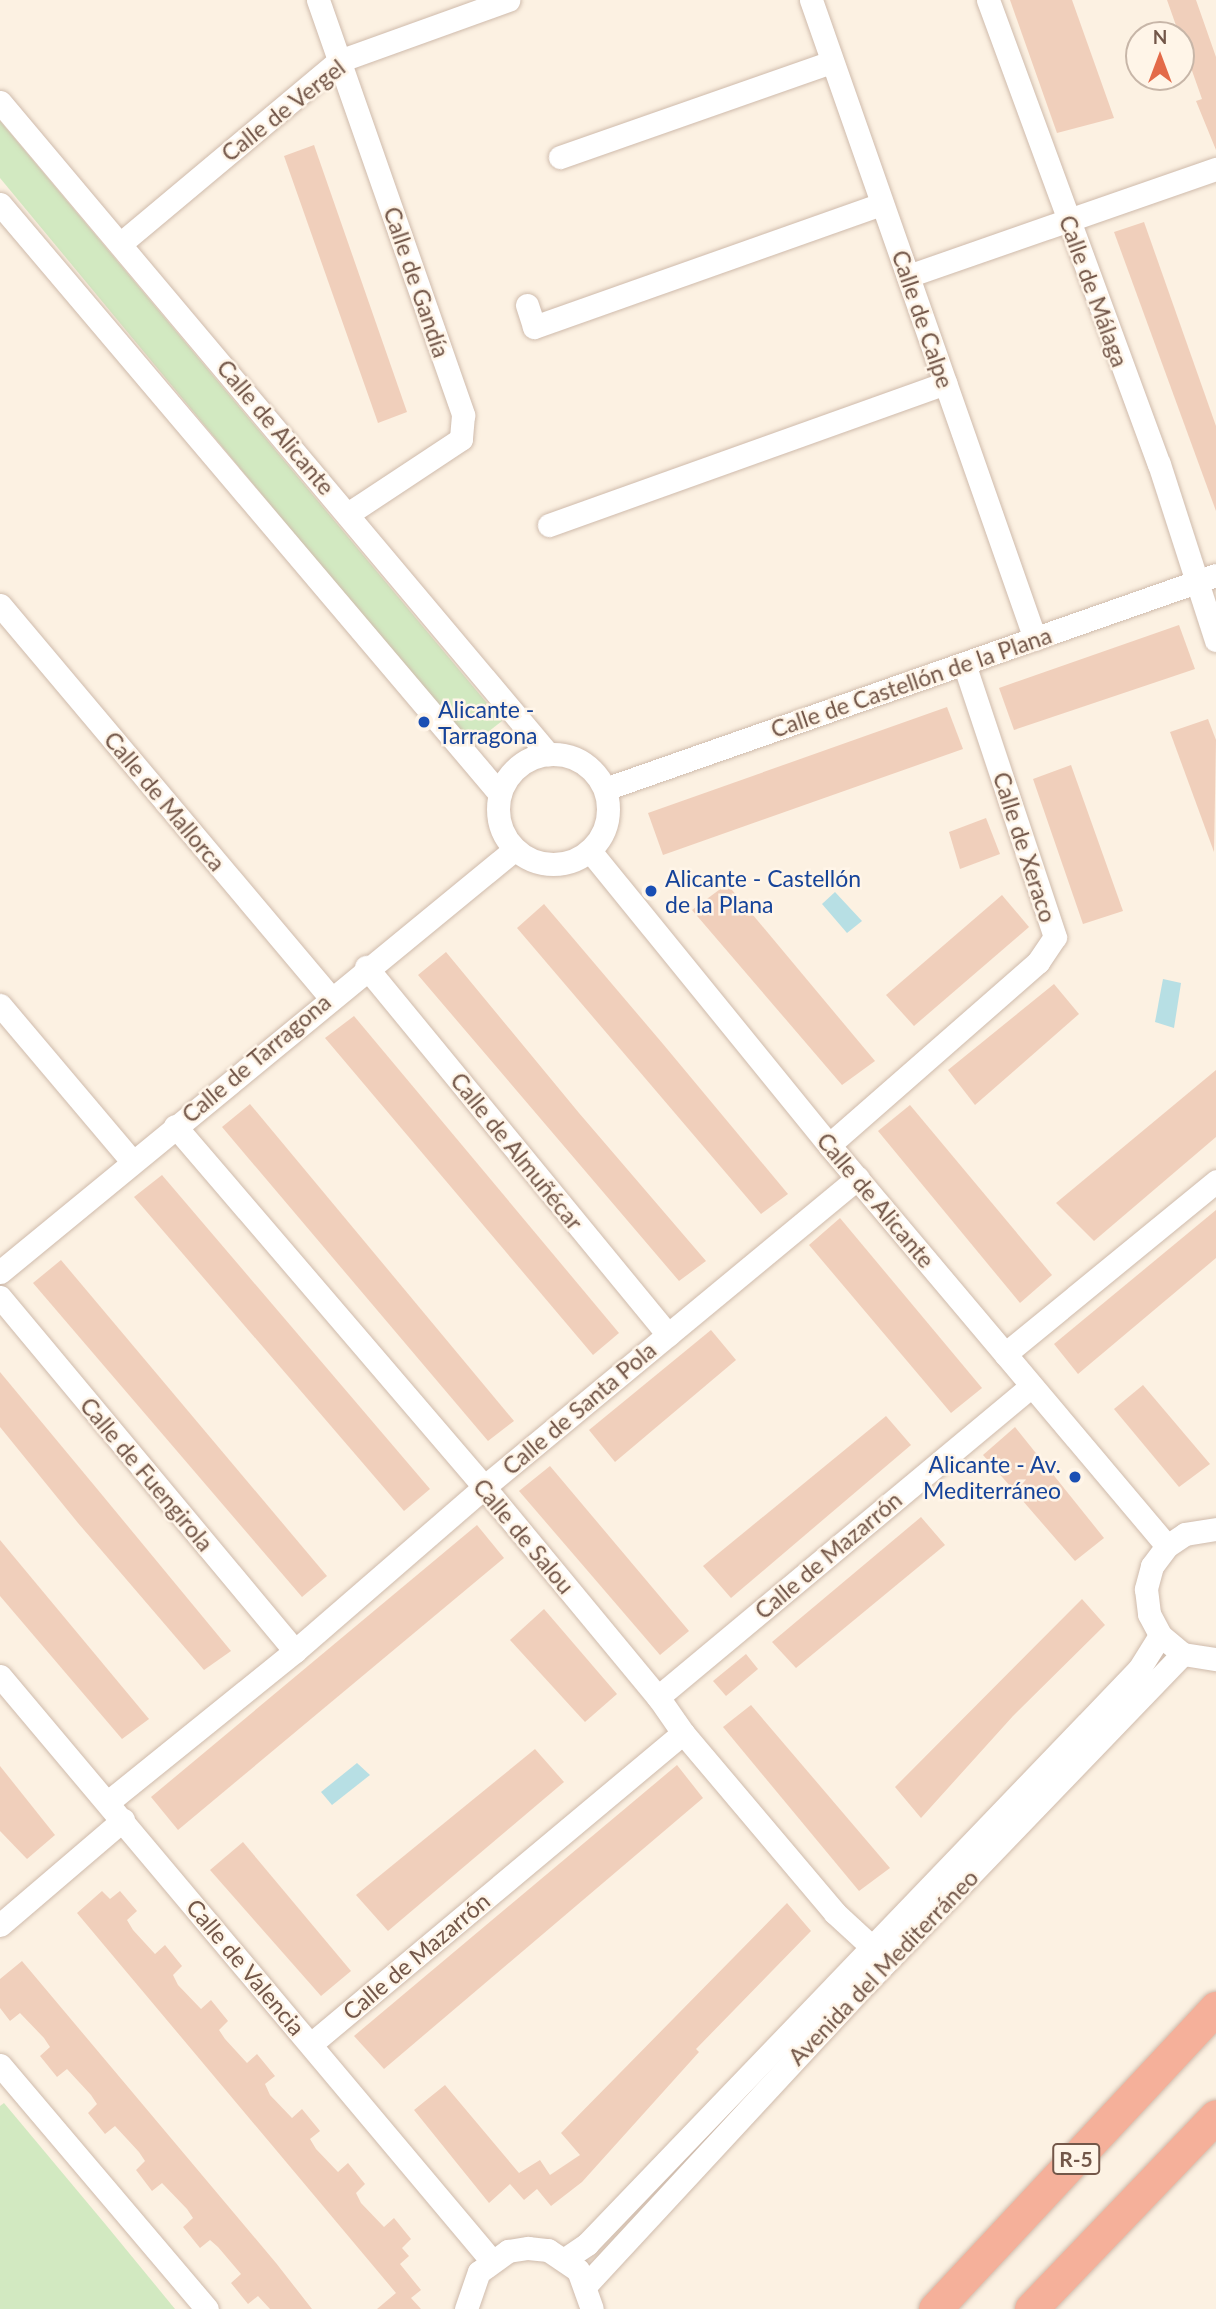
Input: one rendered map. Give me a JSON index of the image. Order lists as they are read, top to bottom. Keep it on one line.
{"streets":{"highway":["R-5"],"street":["Calle de Vergel","Calle de Gandía","Calle de Málaga","Calle de Calpe","Calle de Alicante","Calle de Castellón de la Plana","Calle de Mallorca","Calle de Xeraco","Calle de Tarragona","Calle de Almuñécar","Calle de Santa Pola","Calle de Fuengirola","Calle de Salou","Calle de Mazarrón","Calle de Valencia","Avenida del Mediterráneo"]},"crossings":[["Calle de Vergel","Calle de Gandía"],["Calle de Vergel","Calle de Alicante"],["Calle de Gandía","Calle de Alicante"],["Calle de Málaga","Calle de Castellón de la Plana"],["Calle de Calpe","Calle de Castellón de la Plana"],["Calle de Alicante","Calle de Castellón de la Plana"],["Calle de Alicante","Calle de Xeraco"],["Calle de Alicante","Calle de Tarragona"],["Calle de Alicante","Calle de Santa Pola"],["Calle de Alicante","Calle de Mazarrón"],["Calle de Castellón de la Plana","Calle de Xeraco"],["Calle de Castellón de la Plana","Calle de Tarragona"],["Calle de Mallorca","Calle de Tarragona"],["Calle de Tarragona","Calle de Almuñécar"],["Calle de Tarragona","Calle de Salou"],["Calle de Almuñécar","Calle de Santa Pola"],["Calle de Santa Pola","Calle de Fuengirola"],["Calle de Santa Pola","Calle de Salou"],["Calle de Santa Pola","Calle de Valencia"],["Calle de Salou","Calle de Mazarrón"],["Calle de Salou","Avenida del Mediterráneo"],["Calle de Mazarrón","Calle de Valencia"]],"places":["Alicante - Tarragona","Alicante - Castellón de la Plana","Alicante - Av. Mediterráneo"],"north":"top"}
